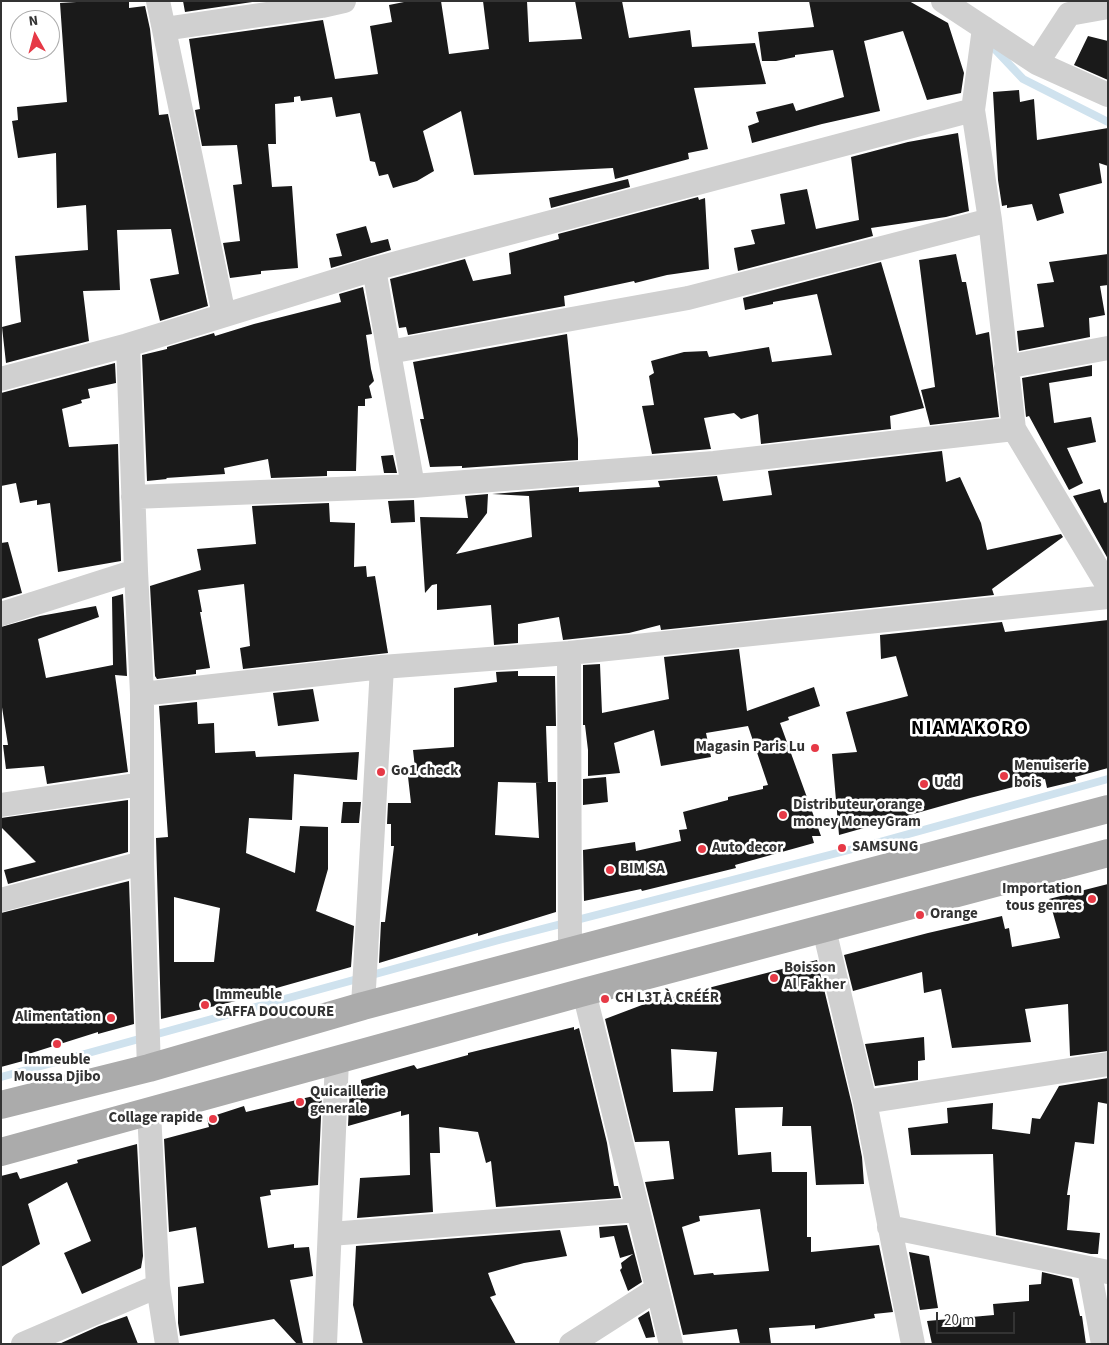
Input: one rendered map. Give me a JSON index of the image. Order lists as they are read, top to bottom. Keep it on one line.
{"districts":["NIAMAKORO"],"places":["Magasin Paris Lu","Go1 check","Menuiserie bois","Udd","Distributeur orange money MoneyGram","SAMSUNG","Auto decor","BIM SA","Importation tous genres","Orange","Boisson Al Fakher","CH L3T À CRÉÉR","Immeuble SAFFA DOUCOURE","Alimentation","Immeuble Moussa Djibo","Quicaillerie generale","Collage rapide"],"scale_bar":"20 m","north":"top"}
